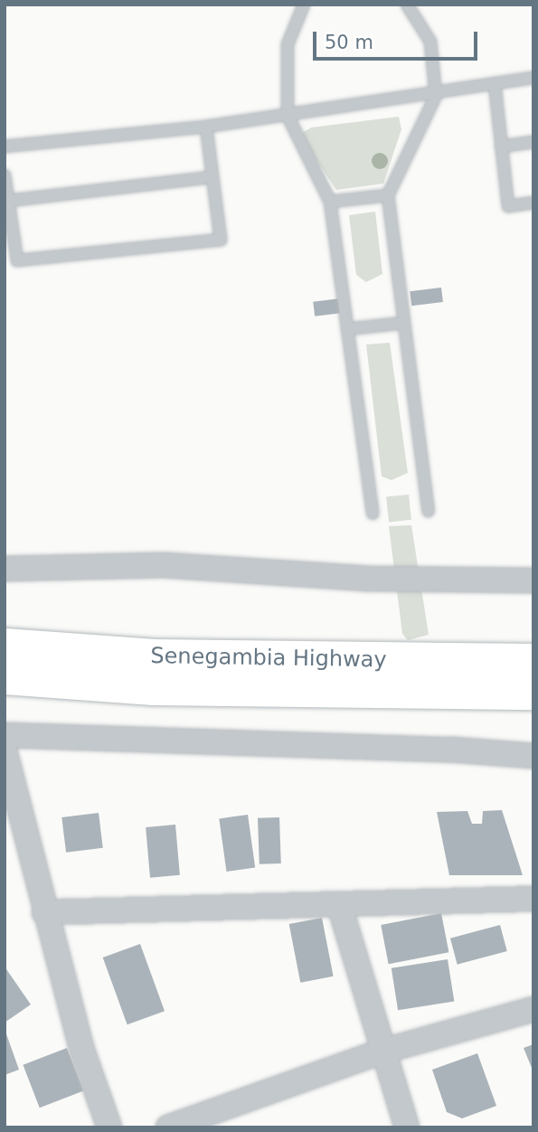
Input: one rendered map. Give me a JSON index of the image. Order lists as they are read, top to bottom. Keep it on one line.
{"streets":{"main road":["Senegambia Highway"]},"scale_bar":"50 m"}
